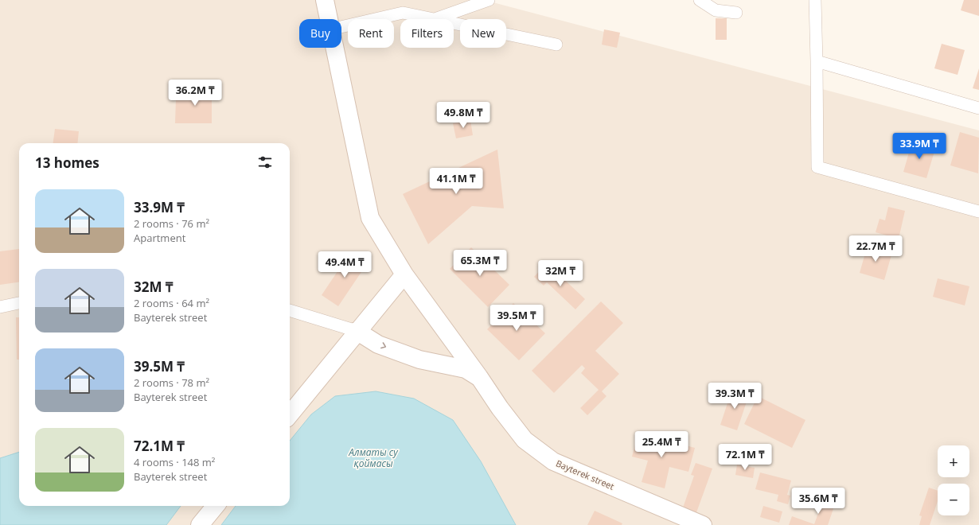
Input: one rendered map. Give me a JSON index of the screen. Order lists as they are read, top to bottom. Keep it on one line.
{"streets":{"street":["Bayterek street"]},"water":["Алматы су қоймасы"],"page":{"chip":["Buy","Rent","Filters","New"],"price":["36.2M ₸","49.8M ₸","33.9M ₸","41.1M ₸","22.7M ₸","65.3M ₸","49.4M ₸","32M ₸","39.5M ₸","39.3M ₸","25.4M ₸","72.1M ₸","35.6M ₸"],"heading":"13 homes","list":[{"name":"33.9M ₸","note":"2 rooms · 76 m² · Apartment"},{"name":"32M ₸","note":"2 rooms · 64 m² · Bayterek street"},{"name":"39.5M ₸","note":"2 rooms · 78 m² · Bayterek street"},{"name":"72.1M ₸","note":"4 rooms · 148 m² · Bayterek street"}],"map_buttons":["+","−"]}}
